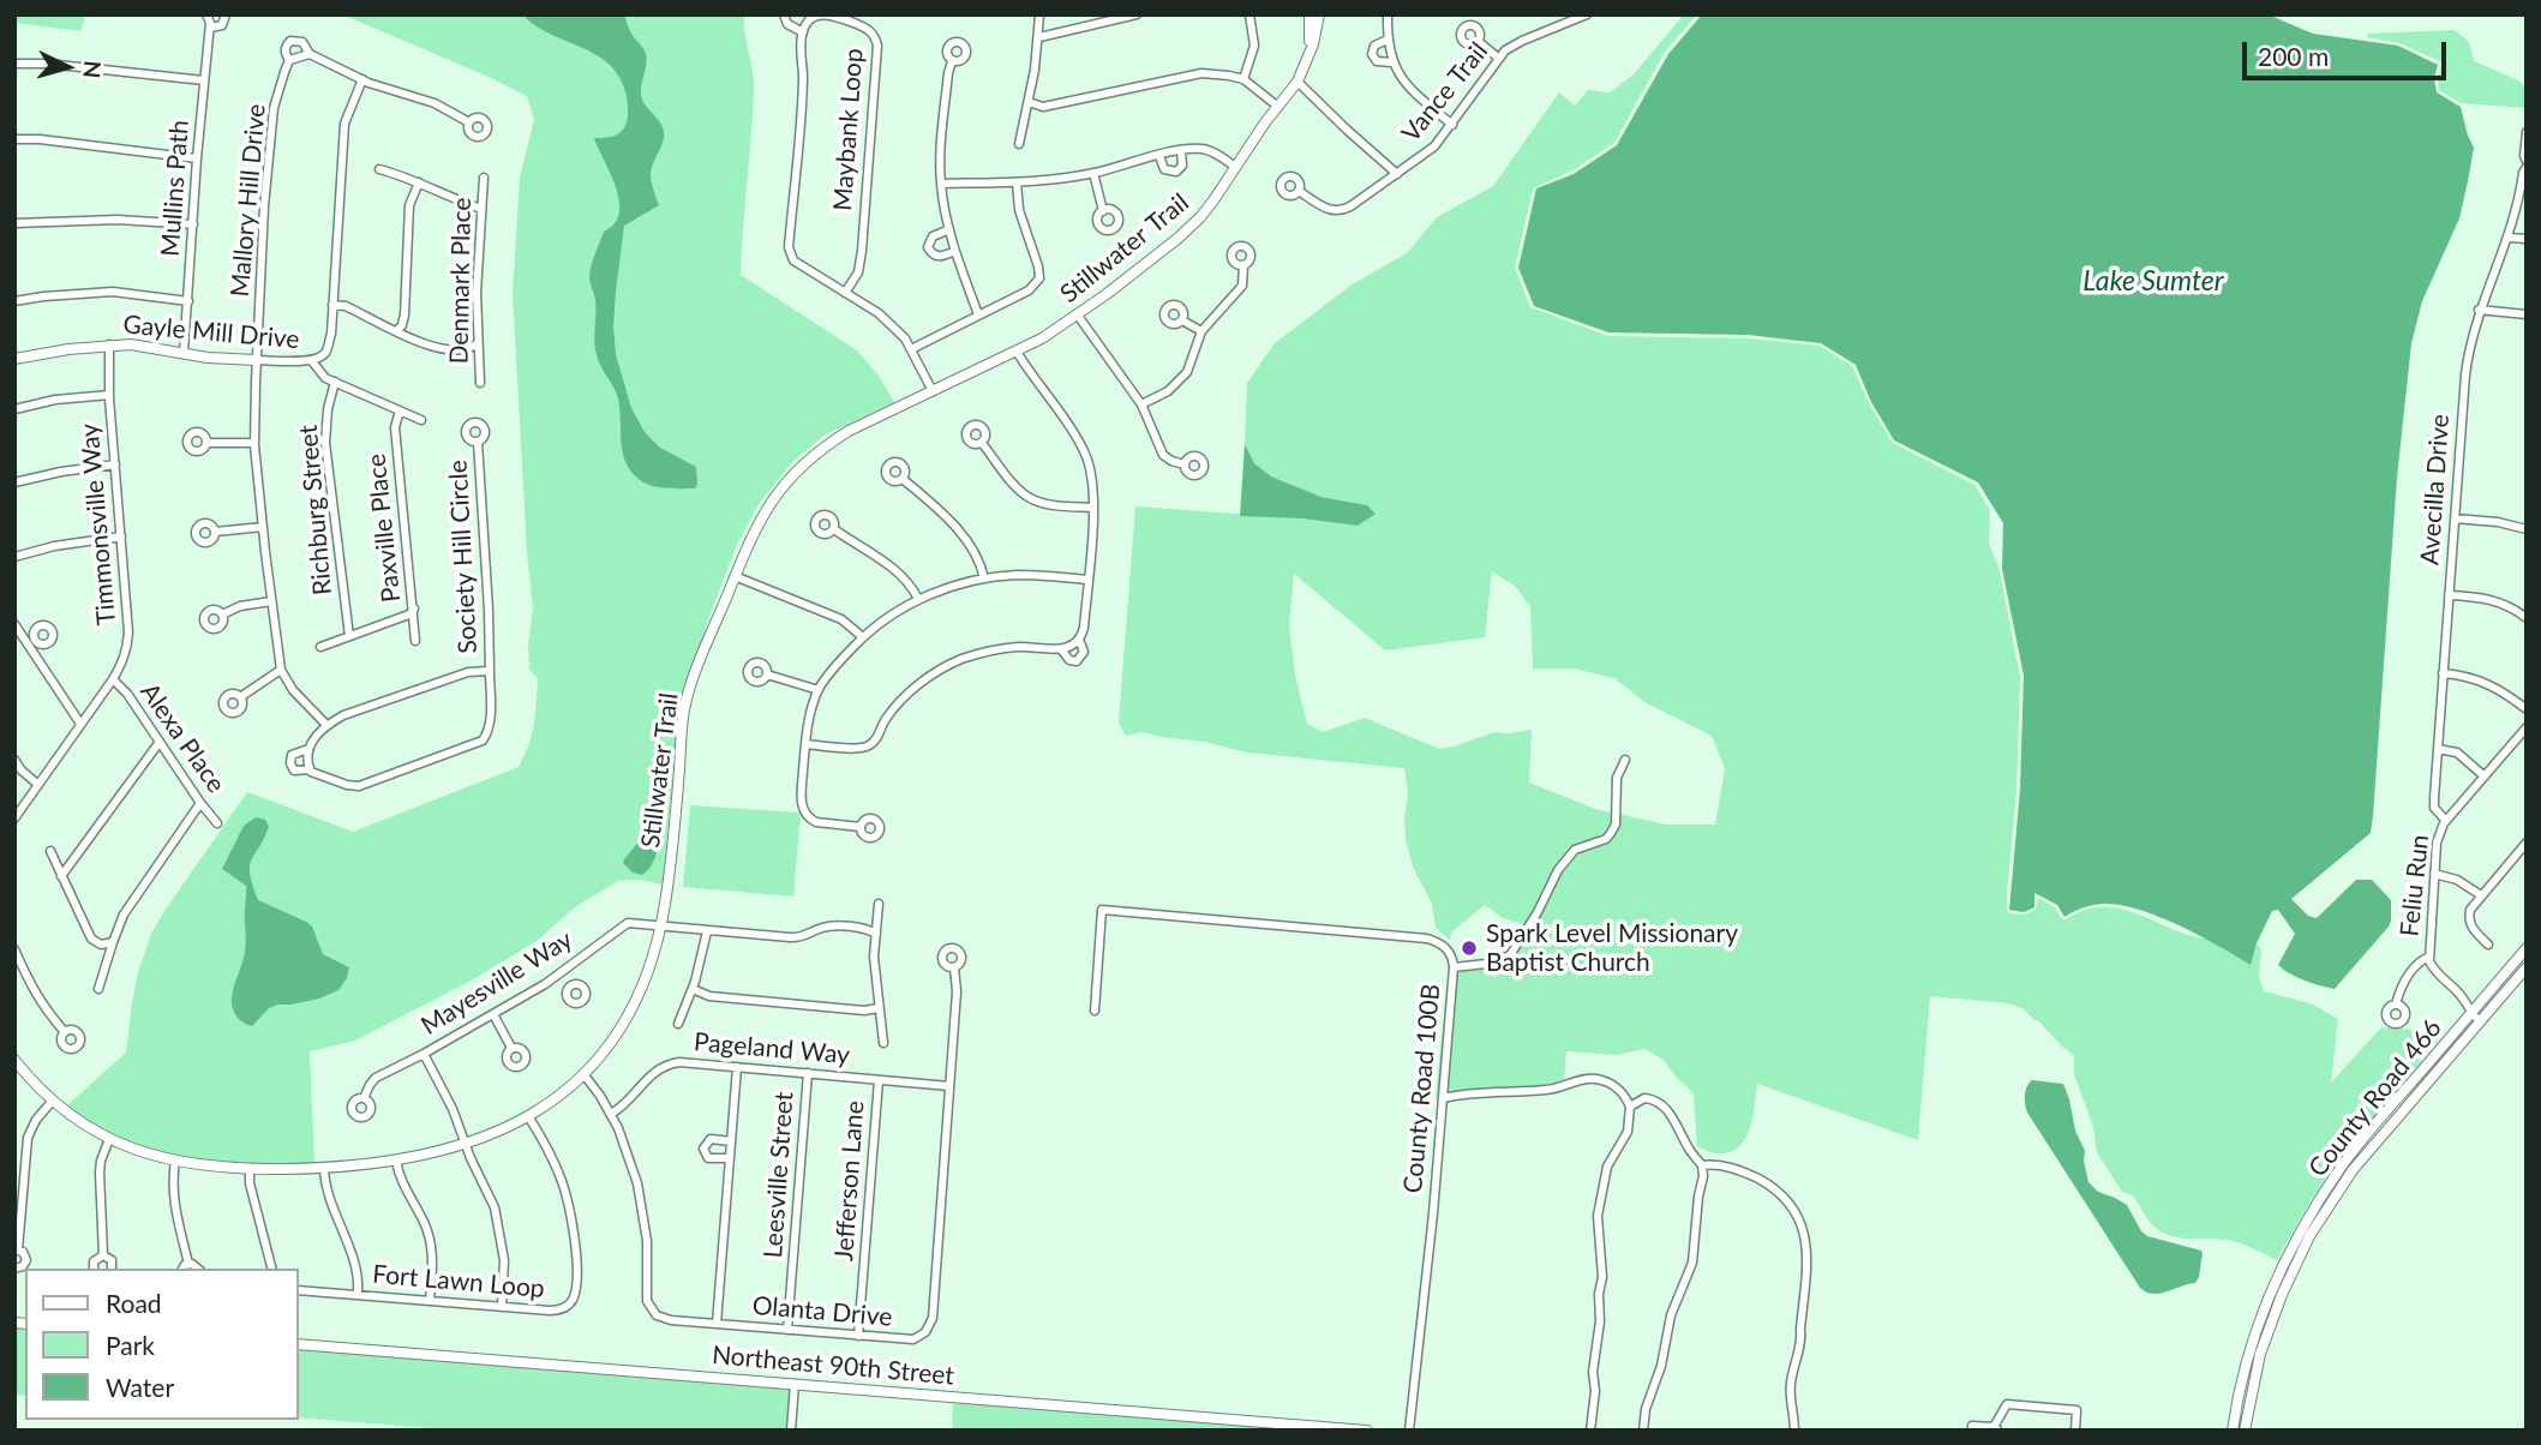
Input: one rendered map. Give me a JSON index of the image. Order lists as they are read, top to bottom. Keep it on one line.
{"streets":{"street":["Vance Trail","Maybank Loop","Mullins Path","Mallory Hill Drive","Stillwater Trail","Denmark Place","Gayle Mill Drive","Avecilla Drive","Richburg Street","Timmonsville Way","Paxville Place","Society Hill Circle","Alexa Place","Feliu Run","Mayesville Way","Pageland Way","County Road 100B","County Road 466","Leesville Street","Jefferson Lane","Fort Lawn Loop","Olanta Drive","Northeast 90th Street"]},"crossings":[["Maybank Loop","Stillwater Trail"],["Mullins Path","Gayle Mill Drive"],["Mallory Hill Drive","Gayle Mill Drive"],["Mallory Hill Drive","Society Hill Circle"],["Stillwater Trail","Mayesville Way"],["Stillwater Trail","Fort Lawn Loop"],["Stillwater Trail","Olanta Drive"],["Gayle Mill Drive","Timmonsville Way"],["Avecilla Drive","Feliu Run"],["Timmonsville Way","Alexa Place"],["Feliu Run","County Road 466"],["Pageland Way","Leesville Street"],["Pageland Way","Jefferson Lane"],["Pageland Way","Olanta Drive"],["Leesville Street","Olanta Drive"],["Jefferson Lane","Olanta Drive"]],"water":["Lake Sumter"],"places":["Spark Level Missionary Baptist Church"],"legend":["Road","Park","Water"],"scale_bar":"200 m","north":"right"}
